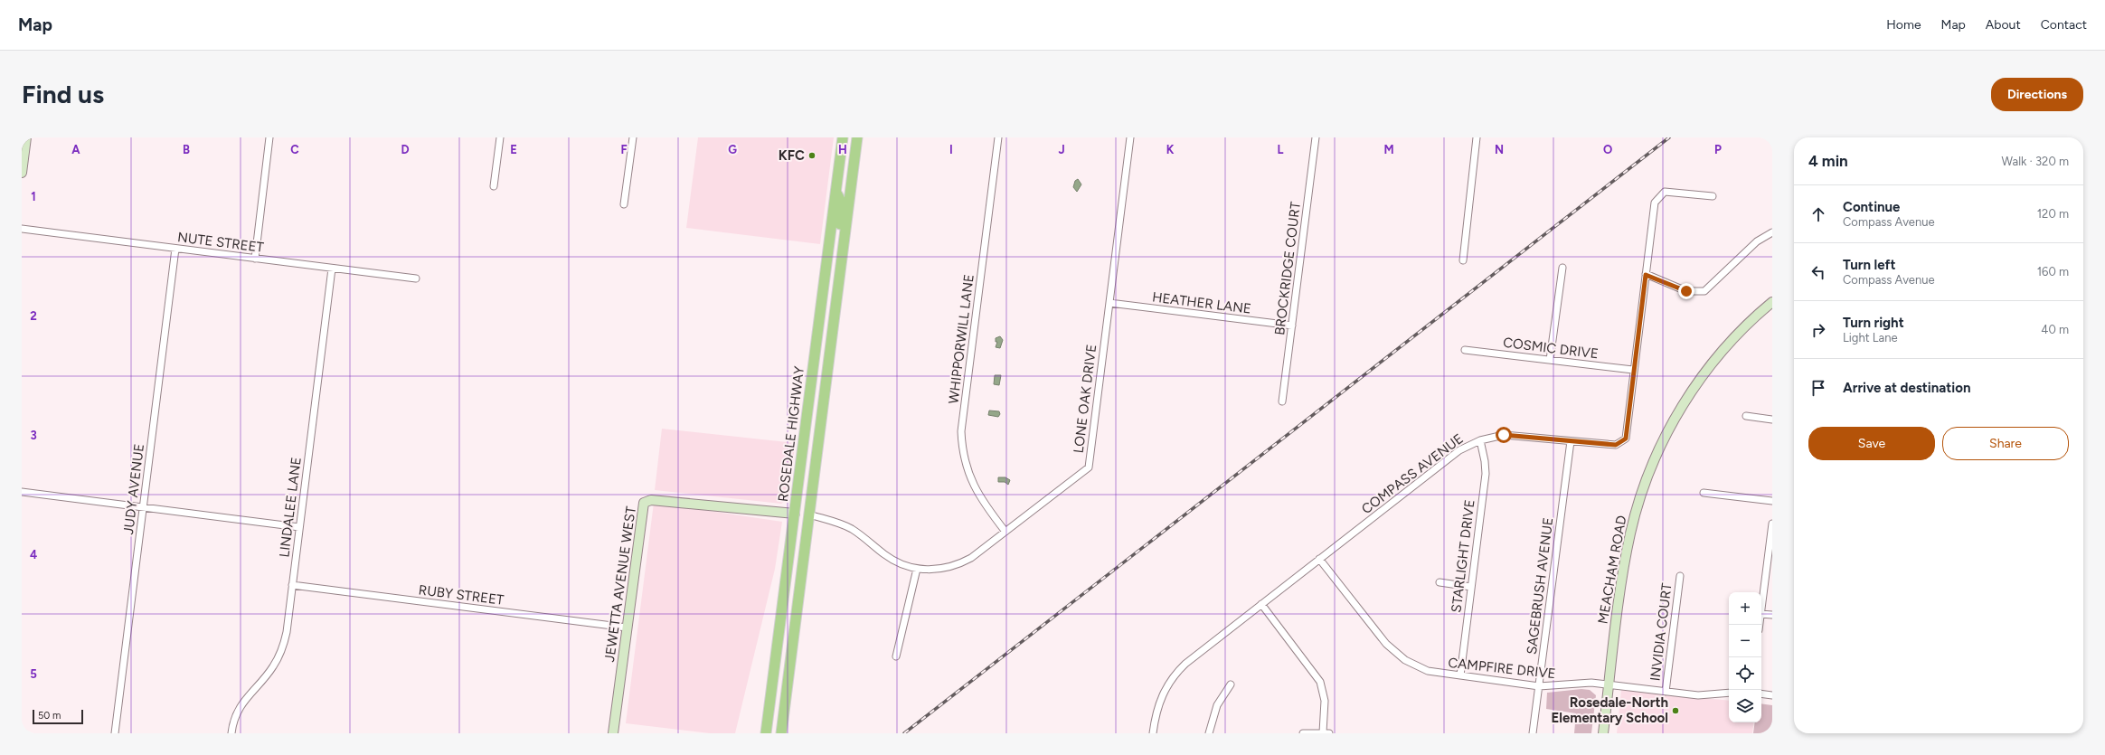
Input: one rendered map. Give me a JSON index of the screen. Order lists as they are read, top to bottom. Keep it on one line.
{"streets":{"main road":["ROSEDALE HIGHWAY"],"street":["NUTE STREET","BROCKRIDGE COURT","HEATHER LANE","WHIPPORWILL LANE","COSMIC DRIVE","LONE OAK DRIVE","COMPASS AVENUE","JUDY AVENUE","LINDALEE LANE","STARLIGHT DRIVE","MEACHAM ROAD","JEWETTA AVENUE WEST","SAGEBRUSH AVENUE","RUBY STREET","INVIDIA COURT","CAMPFIRE DRIVE"]},"crossings":[["NUTE STREET","JUDY AVENUE"],["NUTE STREET","LINDALEE LANE"],["BROCKRIDGE COURT","HEATHER LANE"],["HEATHER LANE","LONE OAK DRIVE"],["WHIPPORWILL LANE","LONE OAK DRIVE"],["COSMIC DRIVE","COMPASS AVENUE"],["LONE OAK DRIVE","ROSEDALE HIGHWAY"],["ROSEDALE HIGHWAY","JEWETTA AVENUE WEST"],["COMPASS AVENUE","STARLIGHT DRIVE"],["COMPASS AVENUE","SAGEBRUSH AVENUE"],["COMPASS AVENUE","CAMPFIRE DRIVE"],["LINDALEE LANE","RUBY STREET"],["STARLIGHT DRIVE","CAMPFIRE DRIVE"],["MEACHAM ROAD","CAMPFIRE DRIVE"],["JEWETTA AVENUE WEST","RUBY STREET"],["SAGEBRUSH AVENUE","CAMPFIRE DRIVE"],["INVIDIA COURT","CAMPFIRE DRIVE"]],"places":["KFC","Rosedale-North Elementary School"],"scale_bar":"50 m","page":{"header":"Map","nav":["Home","Map","About","Contact"],"buttons":["Directions",["Save","Share"]],"title":"Find us","heading":["4 min","Walk · 320 m"],"list":[["Continue","Compass Avenue","120 m"],["Turn left","Compass Avenue","160 m"],["Turn right","Light Lane","40 m"],"Arrive at destination"],"map_buttons":["+","−"],"scale":"50 m"},"grid":{"columns":["A","B","C","D","E","F","G","H","I","J","K","L","M","N","O","P"],"rows":["1","2","3","4","5"]}}
